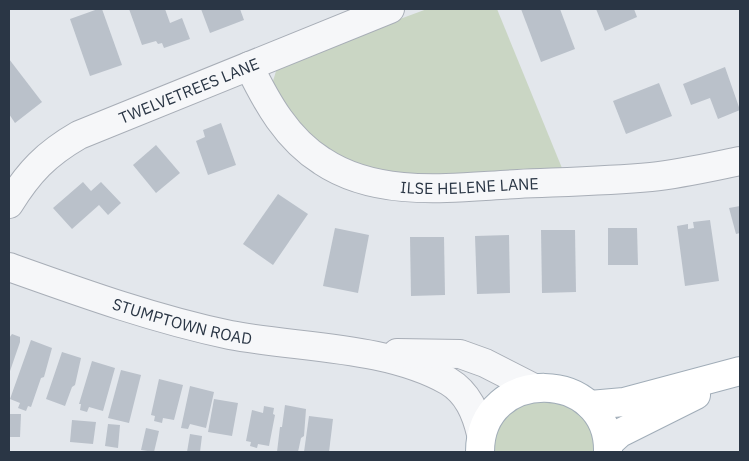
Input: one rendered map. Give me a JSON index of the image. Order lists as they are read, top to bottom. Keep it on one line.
{"streets":{"street":["TWELVETREES LANE","ILSE HELENE LANE","STUMPTOWN ROAD"]},"crossings":[["TWELVETREES LANE","ILSE HELENE LANE"]]}
